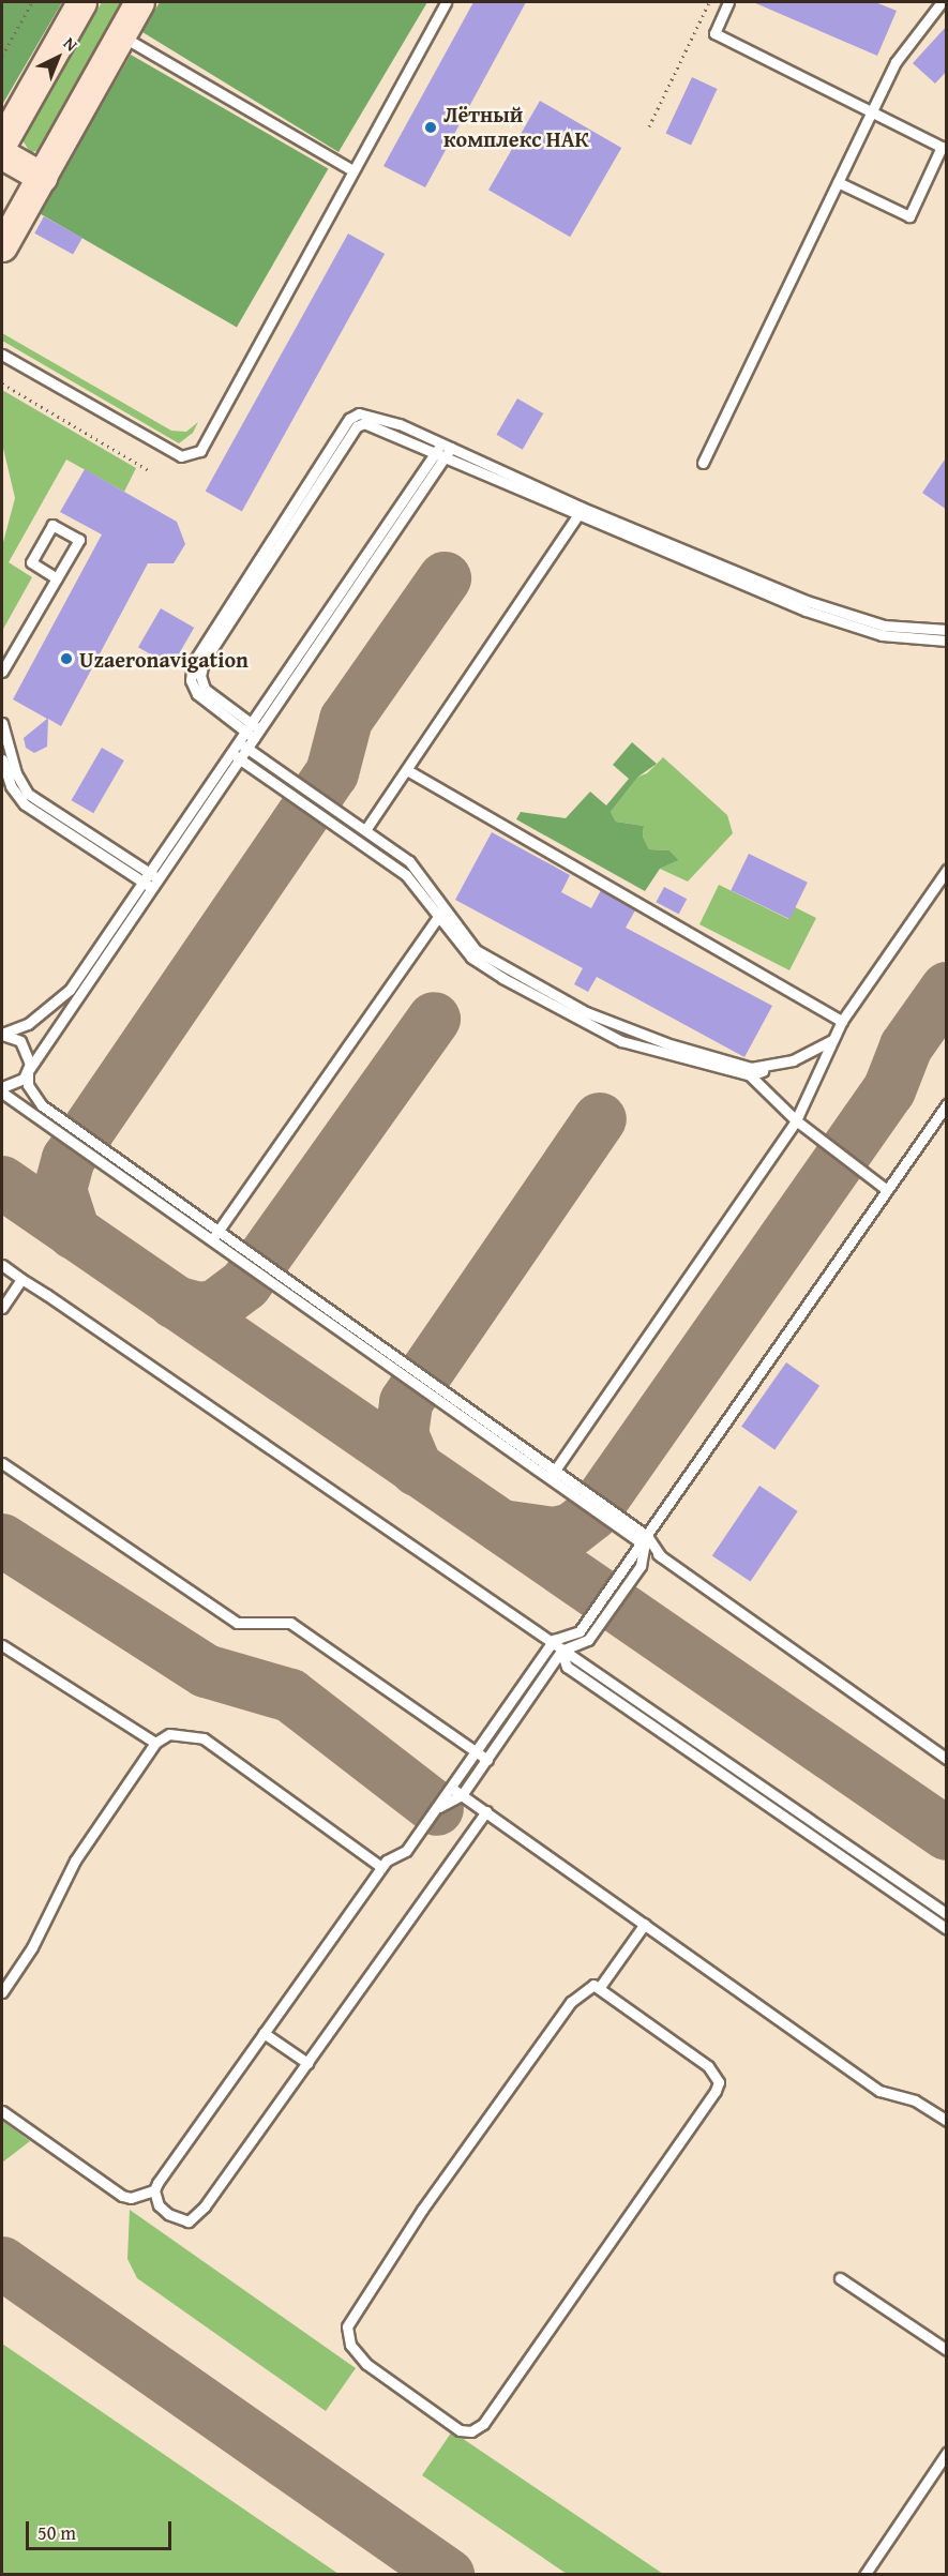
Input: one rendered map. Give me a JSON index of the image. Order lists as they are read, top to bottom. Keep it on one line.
{"places":["Лётный комплекс НАК","Uzaeronavigation"],"scale_bar":"50 m","north":"top right"}
